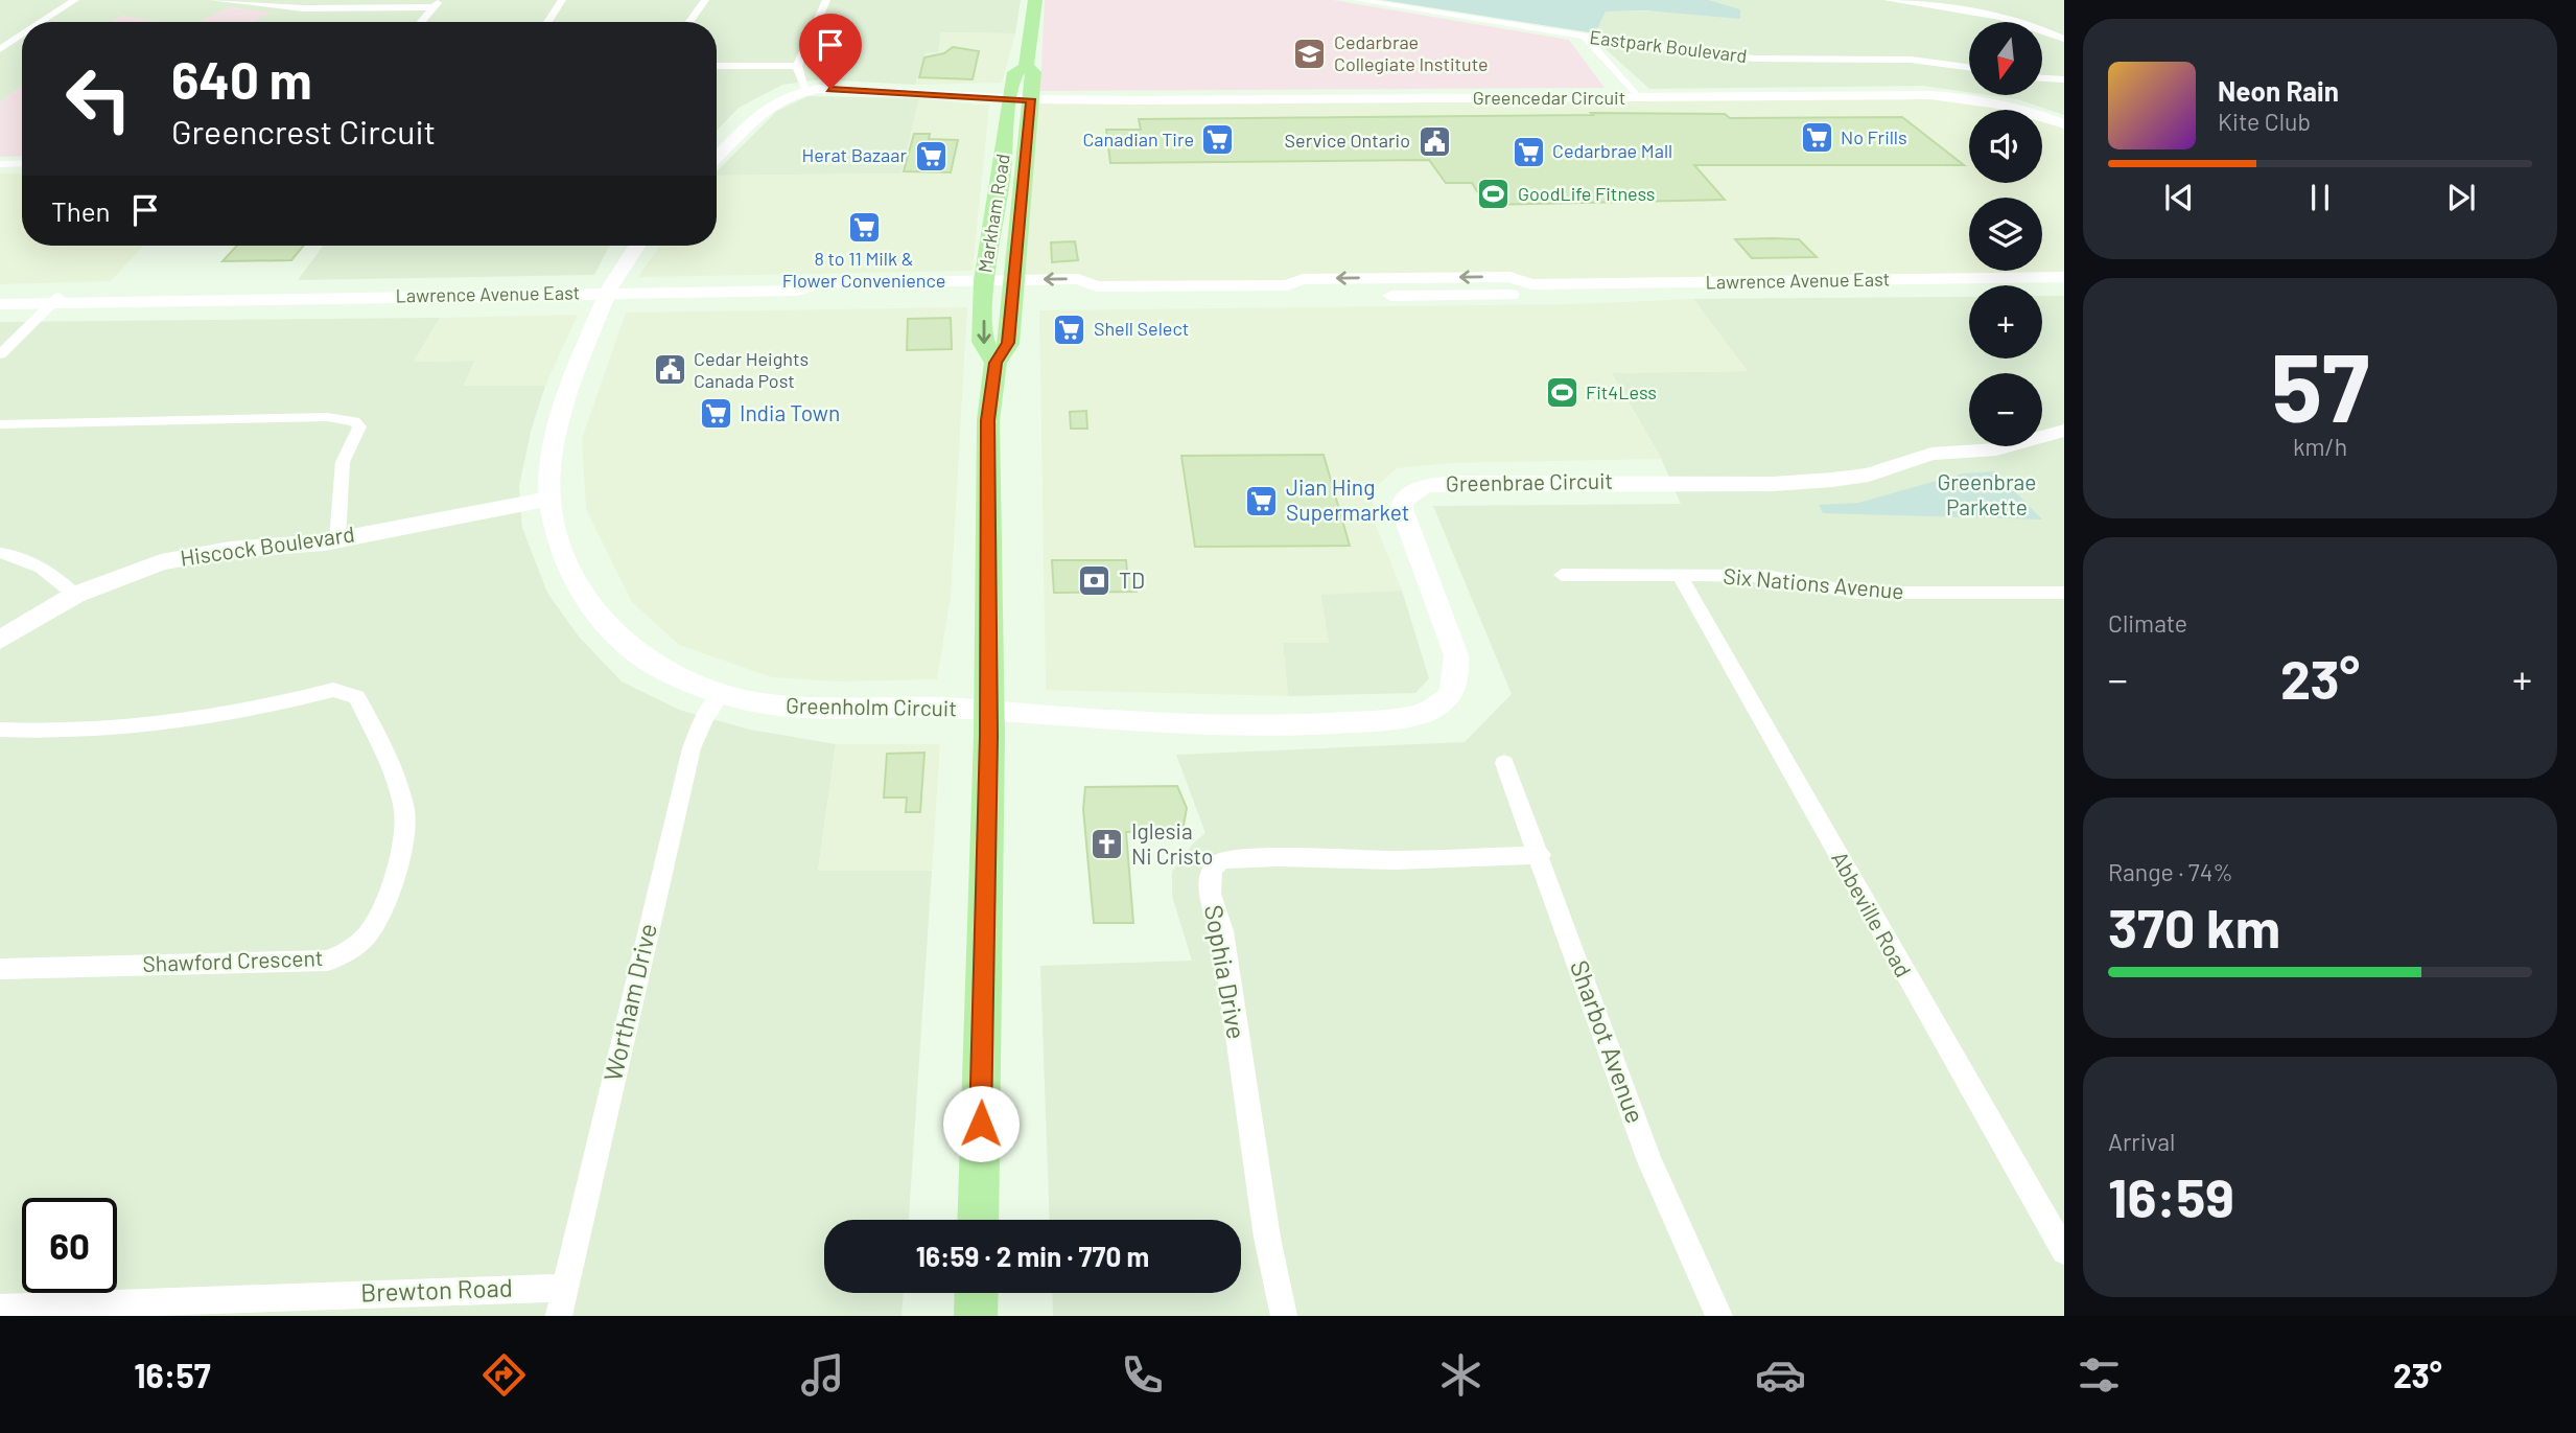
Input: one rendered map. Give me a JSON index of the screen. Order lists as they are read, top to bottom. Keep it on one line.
{"streets":{"main road":["Markham Road"],"street":["Eastpark Boulevard","Greencedar Circuit","Lawrence Avenue East","Greenbrae Circuit","Hiscock Boulevard","Six Nations Avenue","Greenholm Circuit","Abbeville Road","Shawford Crescent","Sophia Drive","Wortham Drive","Sharbot Avenue","Brewton Road"]},"crossings":[["Greencedar Circuit","Markham Road"],["Markham Road","Lawrence Avenue East"],["Markham Road","Greenbrae Circuit"],["Markham Road","Greenholm Circuit"],["Lawrence Avenue East","Greenholm Circuit"],["Greenbrae Circuit","Greenholm Circuit"],["Hiscock Boulevard","Greenholm Circuit"],["Six Nations Avenue","Abbeville Road"],["Greenholm Circuit","Wortham Drive"],["Sophia Drive","Sharbot Avenue"],["Wortham Drive","Brewton Road"]],"parks":["Greenbrae Parkette"],"places":{"school or university":["Cedarbrae Collegiate Institute"],"supermarket":["No Frills","Canadian Tire","Cedarbrae Mall","Herat Bazaar","8 to 11 Milk & Flower Convenience","Shell Select","India Town","Jian Hing Supermarket"],"public building":["Service Ontario","Cedar Heights Canada Post"],"sports":["GoodLife Fitness","Fit4Less"],"bank":["TD"],"church":["Iglesia Ni Cristo"]},"north":"bottom","page":{"map_buttons":["+","−"],"turn":["640 m","Greencrest Circuit"],"song":["Neon Rain","Kite Club"],"then":"Then","tile":[["57","km/h"],"Climate",["Range · 74%","370 km"],["Arrival","16:59"]],"heat":["−","23°","+"],"limit":"60","trip":"16:59 · 2 min · 770 m","tabs":["16:57","23°"]}}
